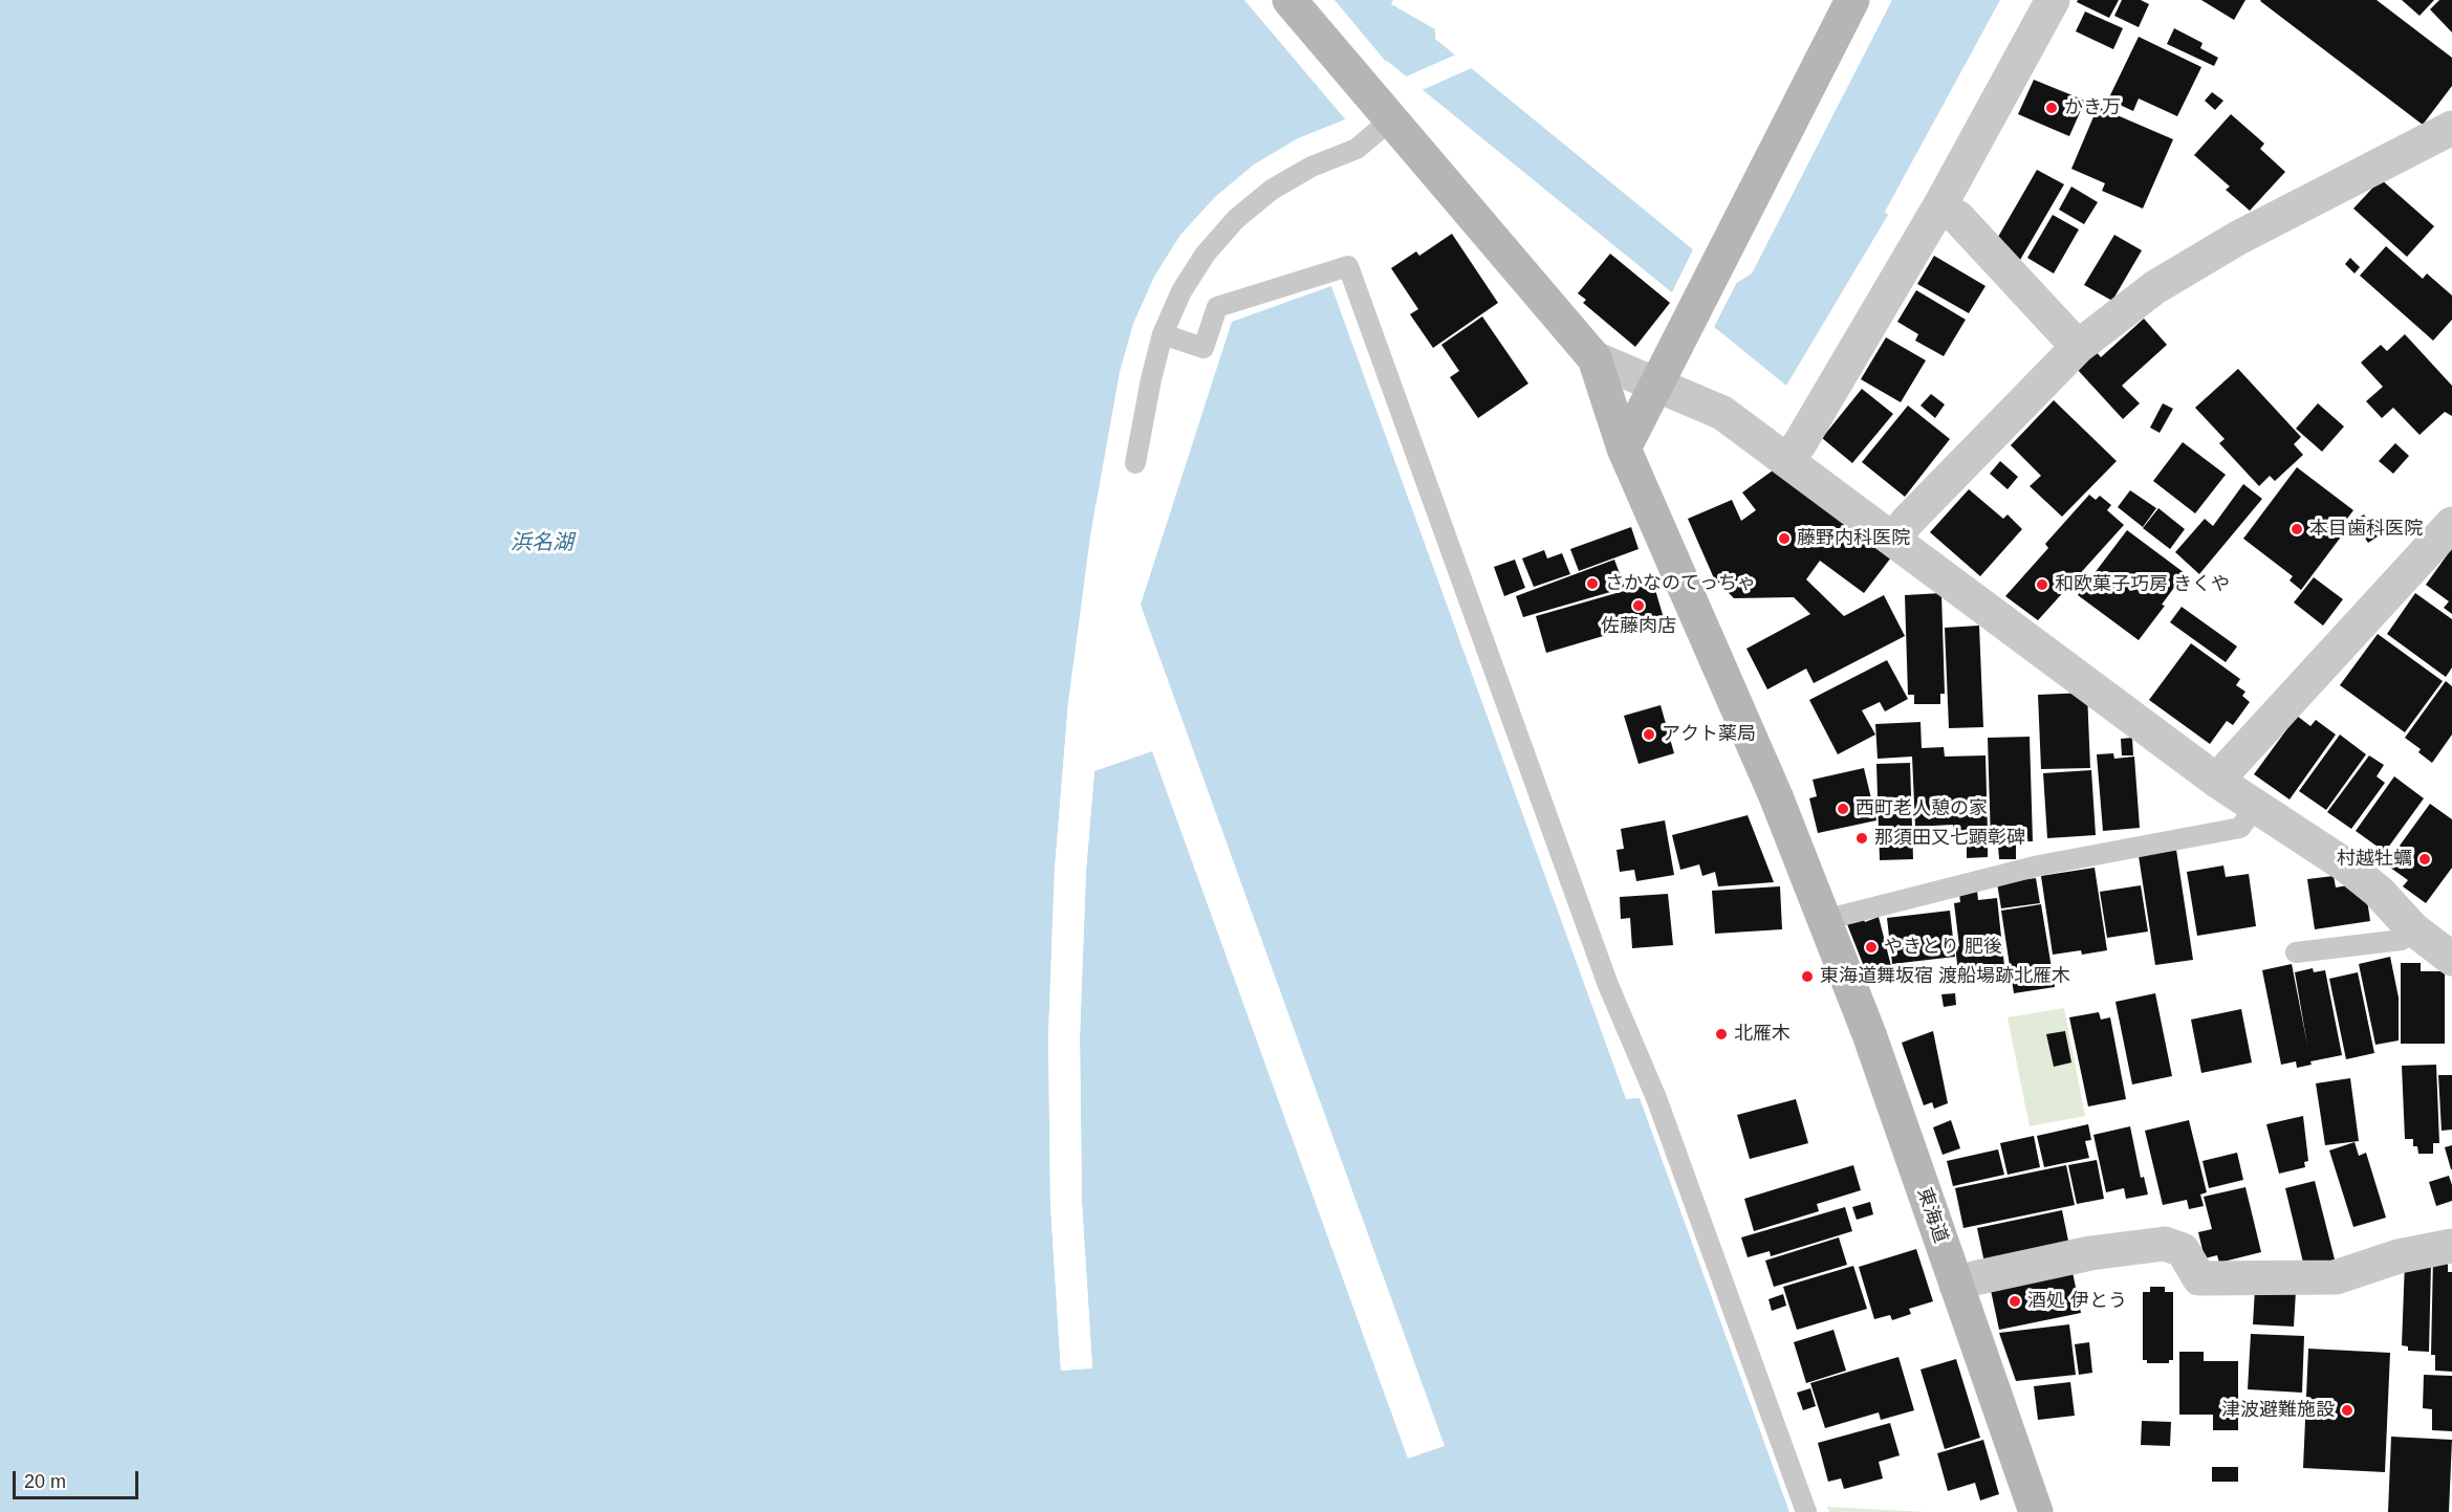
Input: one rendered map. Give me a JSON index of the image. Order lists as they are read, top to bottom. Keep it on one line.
{"streets":{"street":["東海道"]},"water":["浜名湖"],"places":["かき万","本目歯科医院","藤野内科医院","さかなのてっちゃ","和欧菓子巧房 きくや","佐藤肉店","アクト薬局","西町老人憩の家","那須田又七顕彰碑","村越牡蠣","やきとり 肥後","東海道舞坂宿 渡船場跡北雁木","北雁木","酒処 伊とう","津波避難施設"],"scale_bar":"20 m"}
